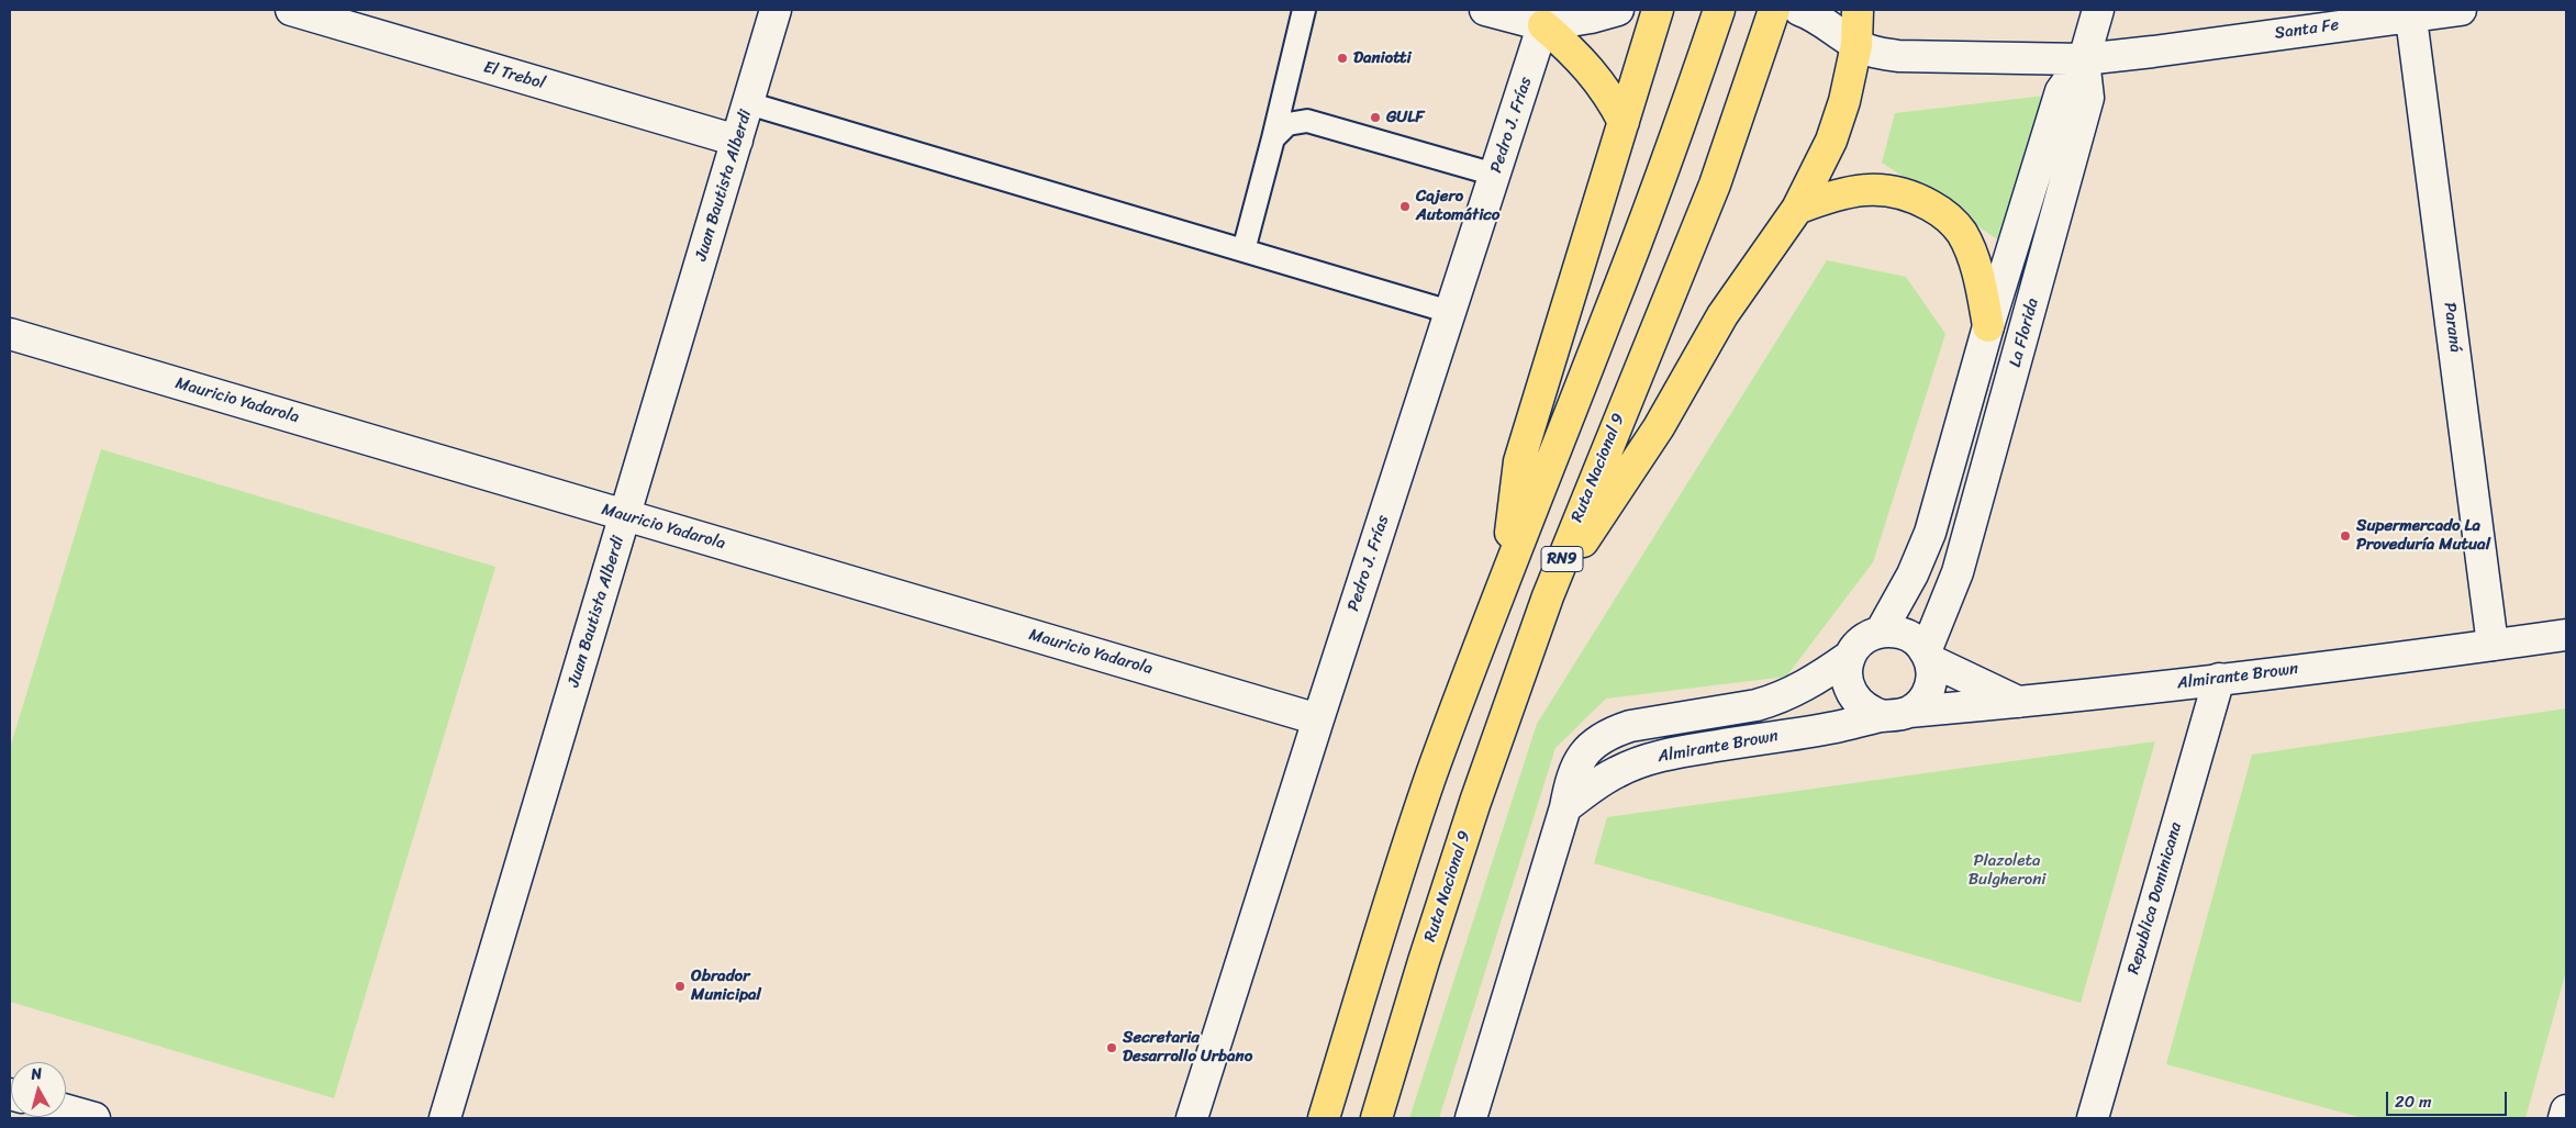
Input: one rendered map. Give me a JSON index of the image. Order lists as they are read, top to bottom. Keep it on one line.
{"streets":{"highway":["Ruta Nacional 9","RN9"],"street":["Santa Fe","El Trebol","Pedro J. Frías","Juan Bautista Alberdi","Paraná","La Florida","Mauricio Yadarola","Almirante Brown","Republica Dominicana"]},"crossings":[["Santa Fe","Paraná"],["Santa Fe","La Florida"],["El Trebol","Juan Bautista Alberdi"],["Pedro J. Frías","Mauricio Yadarola"],["Juan Bautista Alberdi","Mauricio Yadarola"],["Paraná","Almirante Brown"],["La Florida","Almirante Brown"],["Ruta Nacional 9","RN9"],["Almirante Brown","Republica Dominicana"]],"parks":["Plazoleta Bulgheroni"],"places":["Daniotti","GULF","Cajero Automático","Supermercado La Proveduría Mutual","Obrador Municipal","Secretaria Desarrollo Urbano"],"scale_bar":"20 m","north":"top"}
